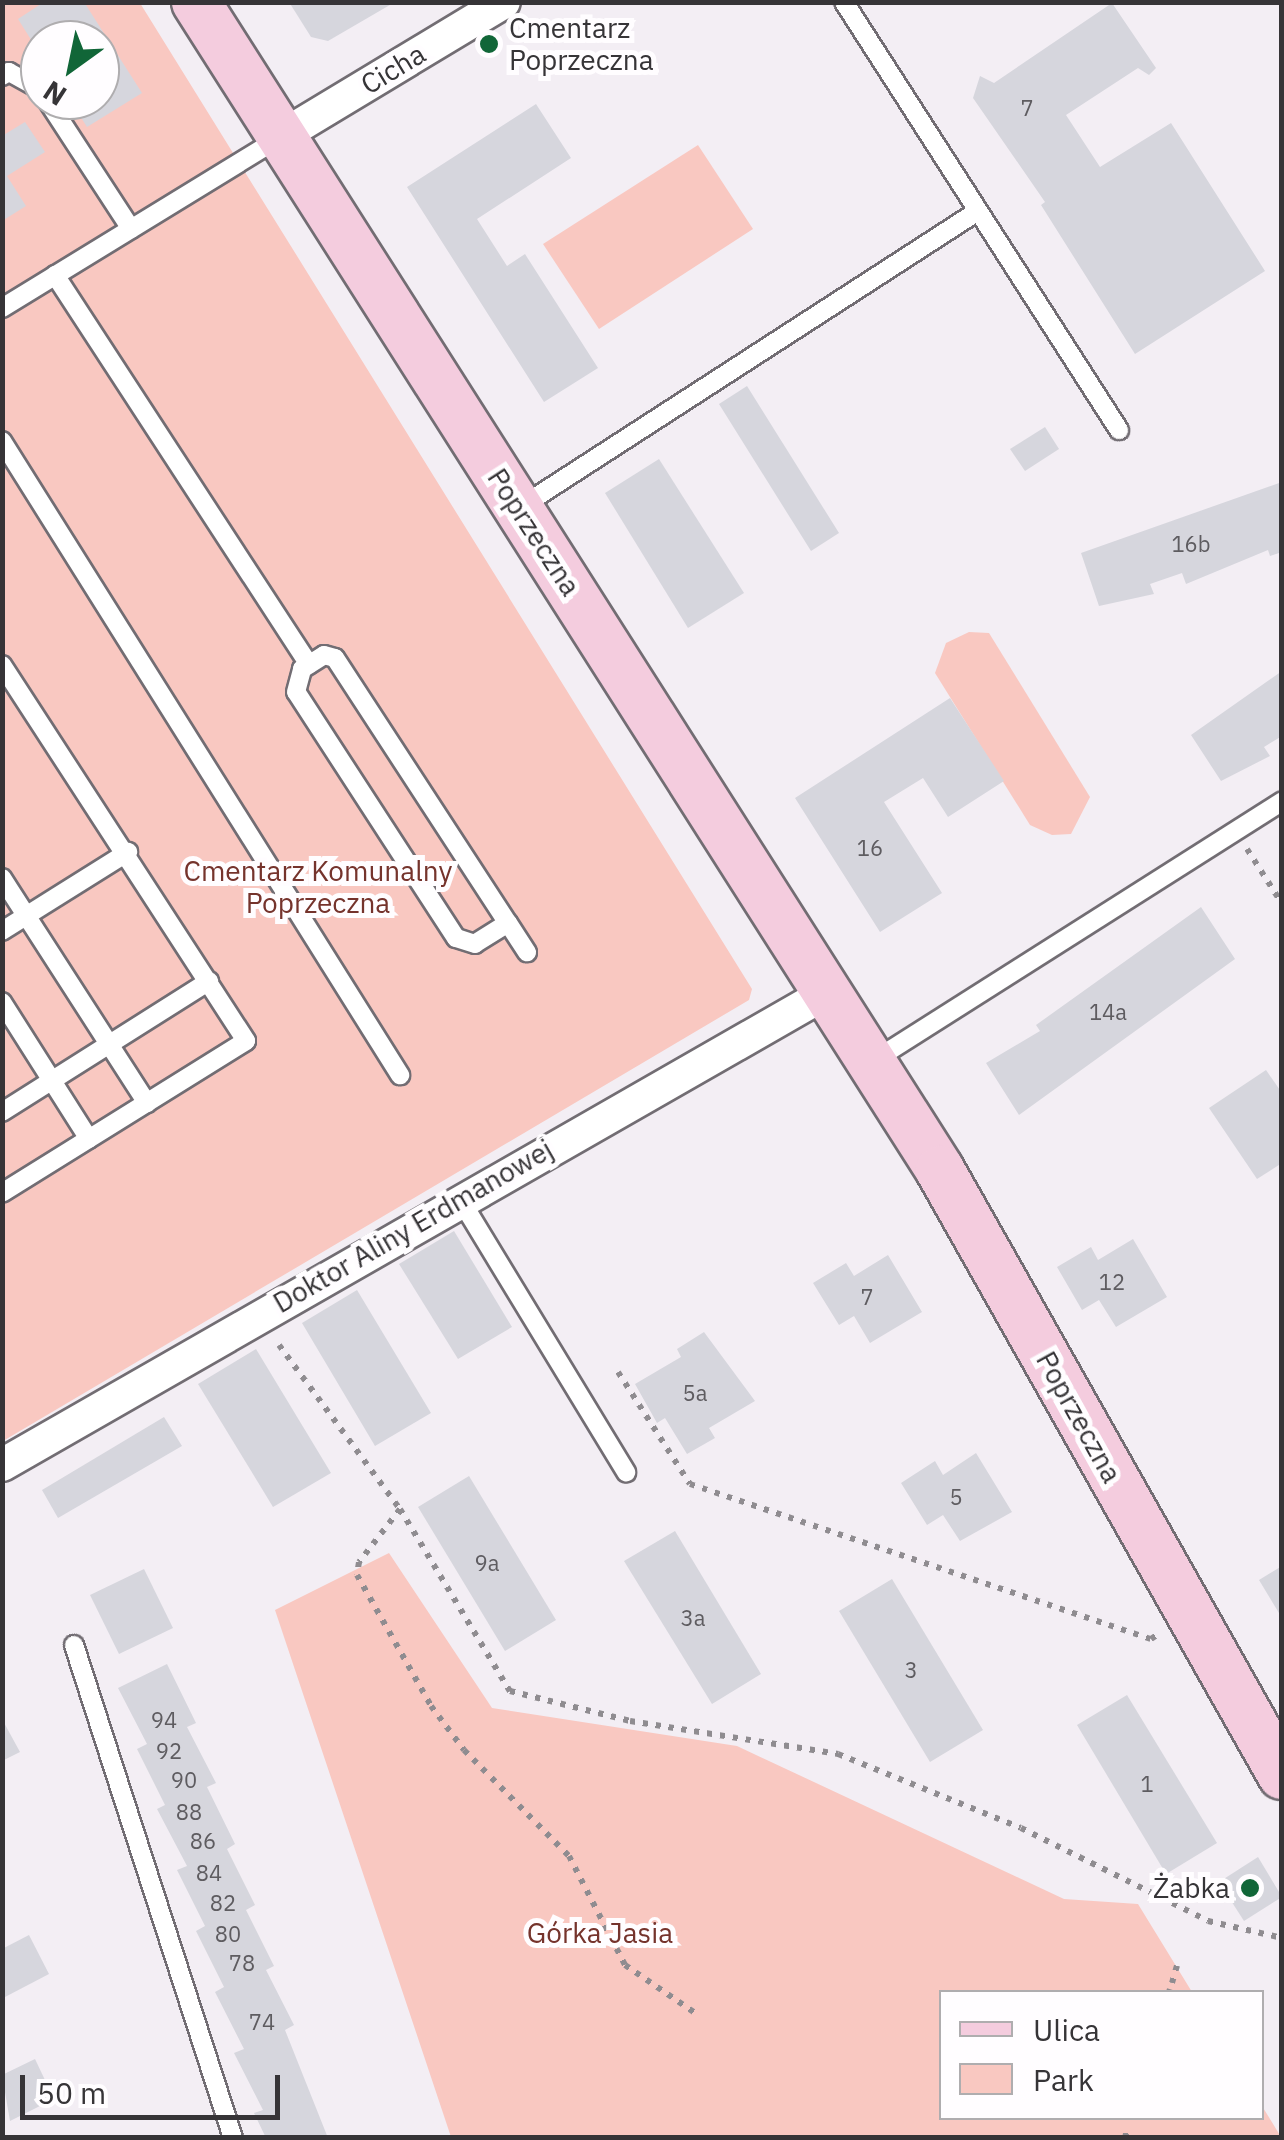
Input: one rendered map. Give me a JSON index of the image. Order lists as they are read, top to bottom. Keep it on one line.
{"streets":{"street":["Cicha","Poprzeczna","Doktor Aliny Erdmanowej"]},"crossings":[["Cicha","Poprzeczna"],["Poprzeczna","Doktor Aliny Erdmanowej"]],"parks":["Cmentarz Komunalny Poprzeczna","Górka Jasia"],"places":["Cmentarz Poprzeczna","Żabka"],"house_numbers":["7","16b","16","14a","12","7","5a","5","9a","3a","3","94","92","90","1","88","86","84","82","80","78","74"],"legend":["Ulica","Park"],"scale_bar":"50 m","north":"bottom left"}
